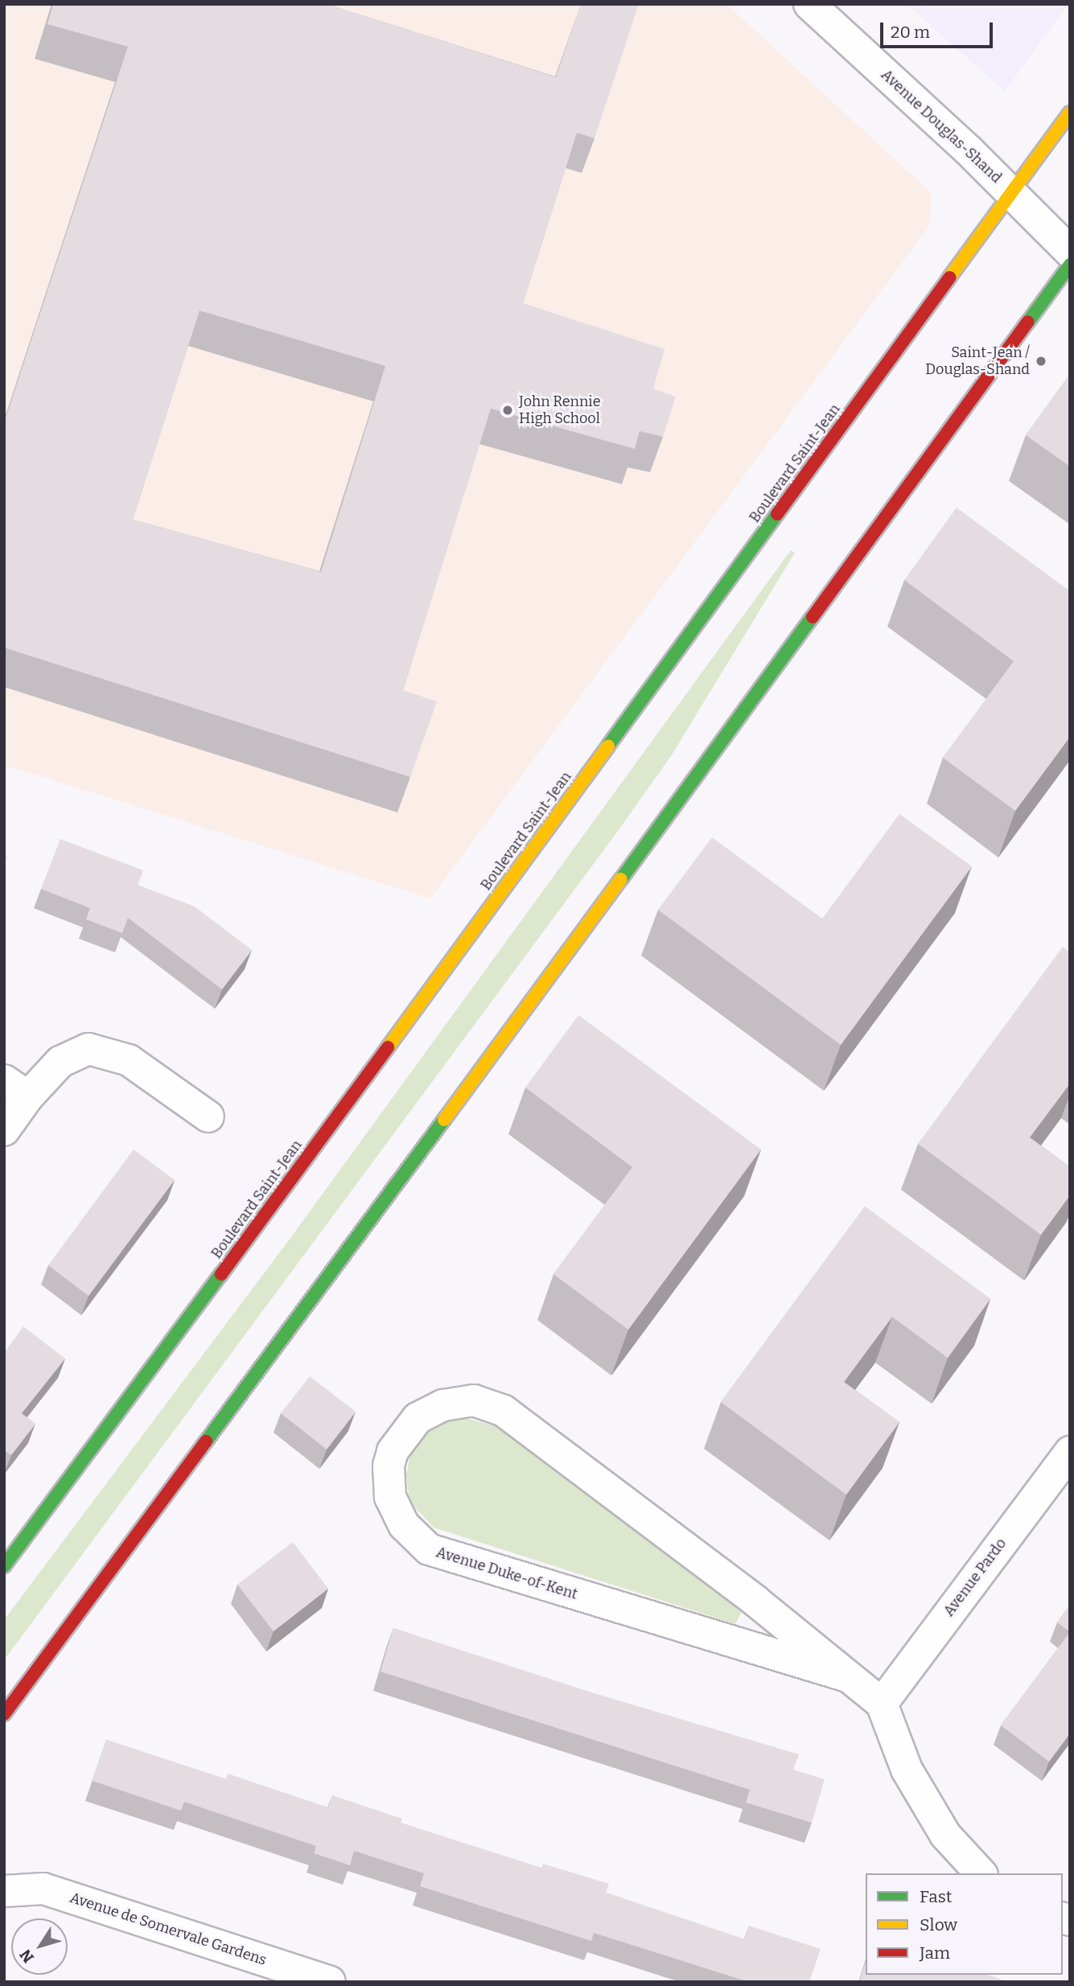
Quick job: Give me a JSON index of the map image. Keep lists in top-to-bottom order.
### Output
{
  "streets": {
    "main road": ["Boulevard Saint-Jean"],
    "street": [
      "Avenue Douglas-Shand",
      "Avenue Duke-of-Kent",
      "Avenue Pardo",
      "Avenue de Somervale Gardens"
    ]
  },
  "crossings": [
    ["Avenue Douglas-Shand", "Boulevard Saint-Jean"],
    ["Avenue Duke-of-Kent", "Avenue Pardo"]
  ],
  "places": ["Saint-Jean / Douglas-Shand", "John Rennie High School"],
  "legend": ["Fast", "Slow", "Jam"],
  "scale_bar": "20 m",
  "north": "bottom left"
}
